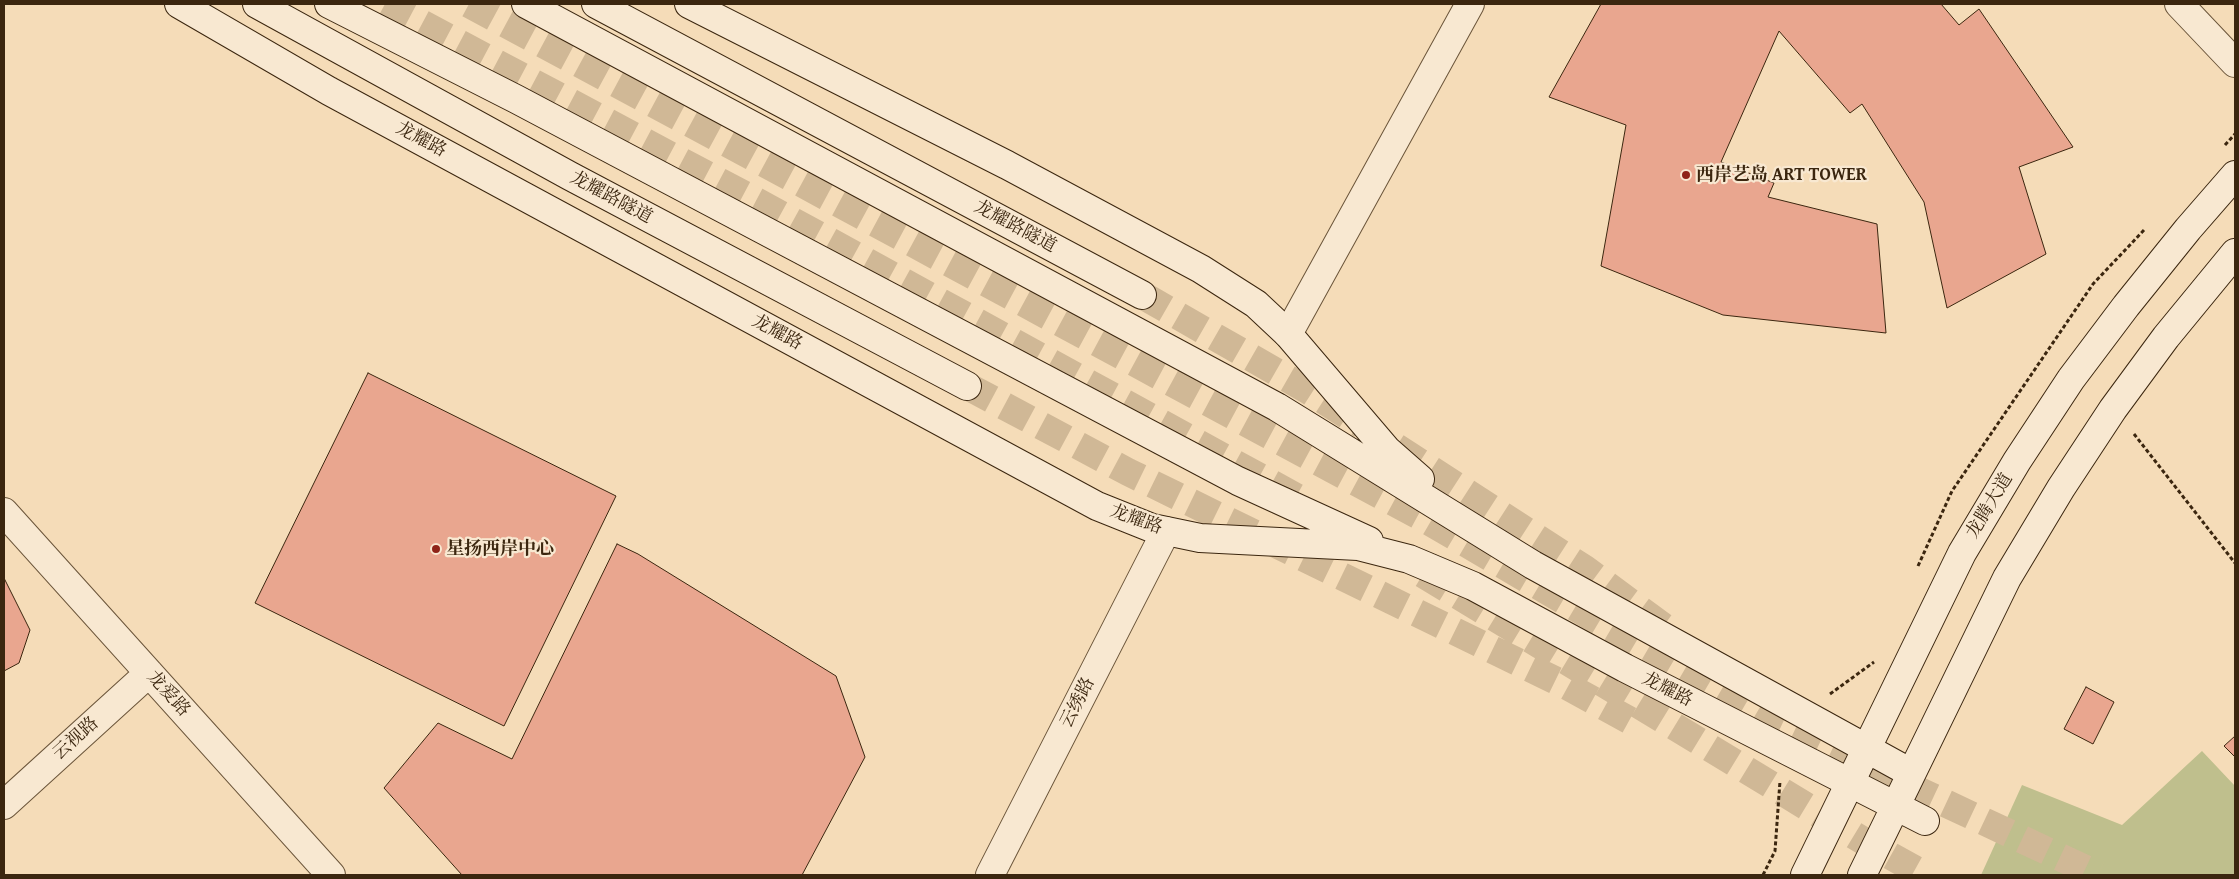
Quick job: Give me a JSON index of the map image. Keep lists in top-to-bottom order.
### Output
{
  "streets": {
    "main road": [
      "龙耀路",
      "龙耀路隧道",
      "龙腾大道",
      "龙爱路",
      "云绣路",
      "云视路"
    ]
  },
  "crossings": [
    ["龙耀路", "龙腾大道"],
    ["龙耀路", "云绣路"],
    ["龙爱路", "云视路"]
  ],
  "places": ["西岸艺岛 ART TOWER", "星扬西岸中心"]
}
